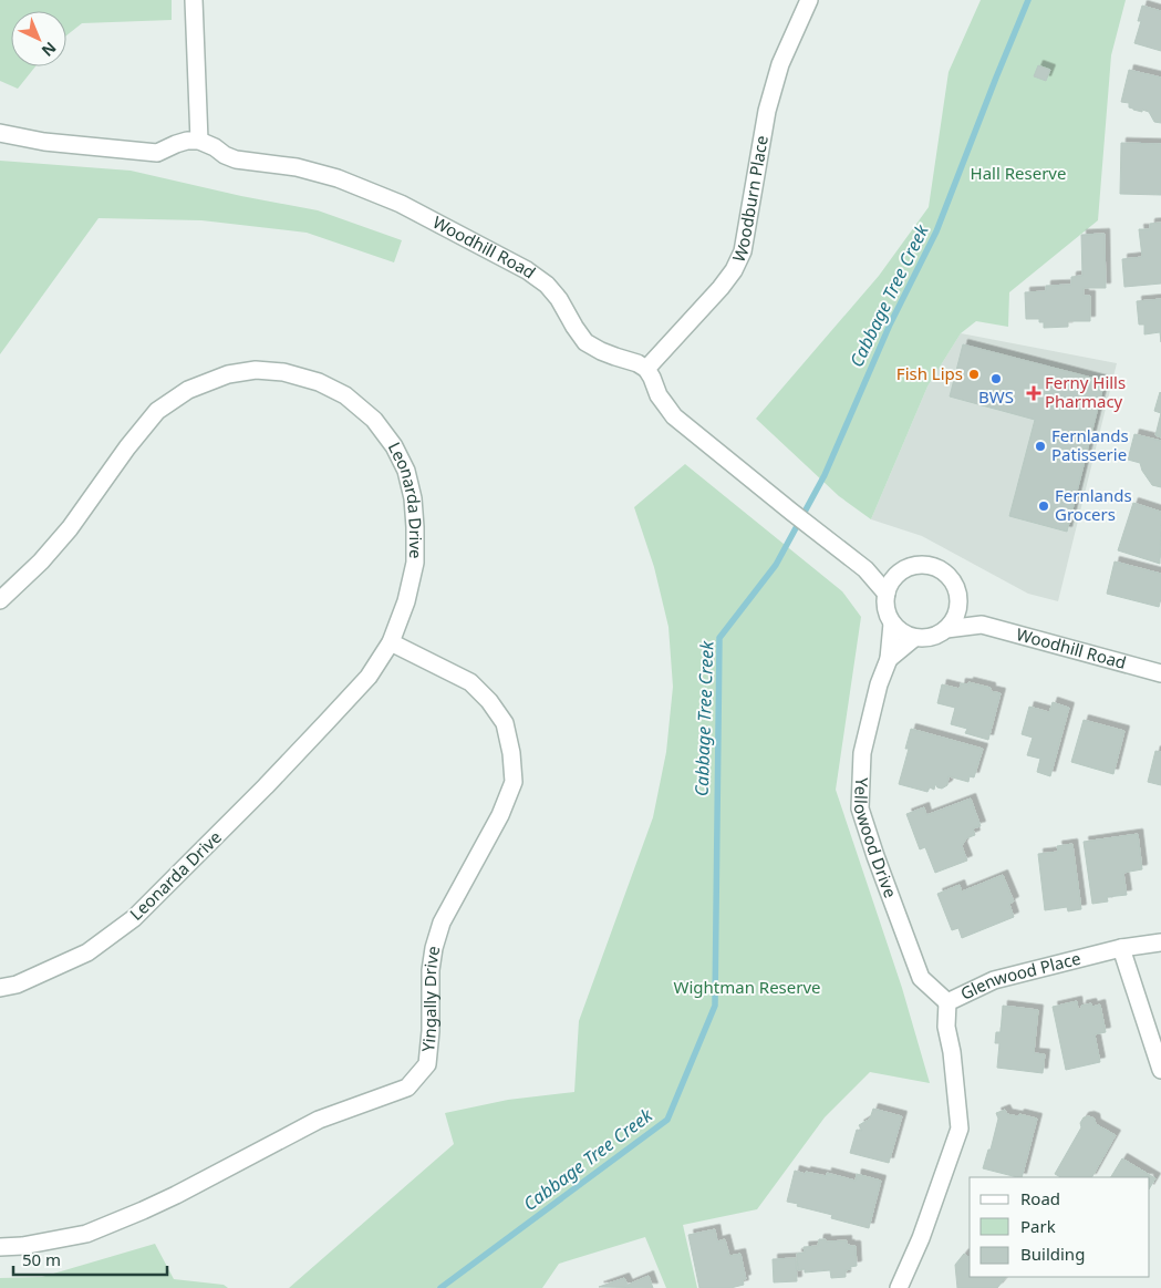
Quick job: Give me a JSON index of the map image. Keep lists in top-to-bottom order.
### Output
{
  "streets": {
    "street": [
      "Woodburn Place",
      "Woodhill Road",
      "Leonarda Drive",
      "Yellowood Drive",
      "Glenwood Place",
      "Yingally Drive"
    ]
  },
  "crossings": [
    ["Woodburn Place", "Woodhill Road"],
    ["Woodhill Road", "Yellowood Drive"],
    ["Leonarda Drive", "Yingally Drive"],
    ["Yellowood Drive", "Glenwood Place"]
  ],
  "water": ["Cabbage Tree Creek"],
  "parks": ["Hall Reserve", "Wightman Reserve"],
  "places": {
    "other": [
      "Fish Lips",
      "BWS",
      "Fernlands Patisserie",
      "Fernlands Grocers"
    ],
    "health": ["Ferny Hills Pharmacy"]
  },
  "legend": ["Road", "Park", "Building"],
  "scale_bar": "50 m",
  "north": "bottom right"
}
